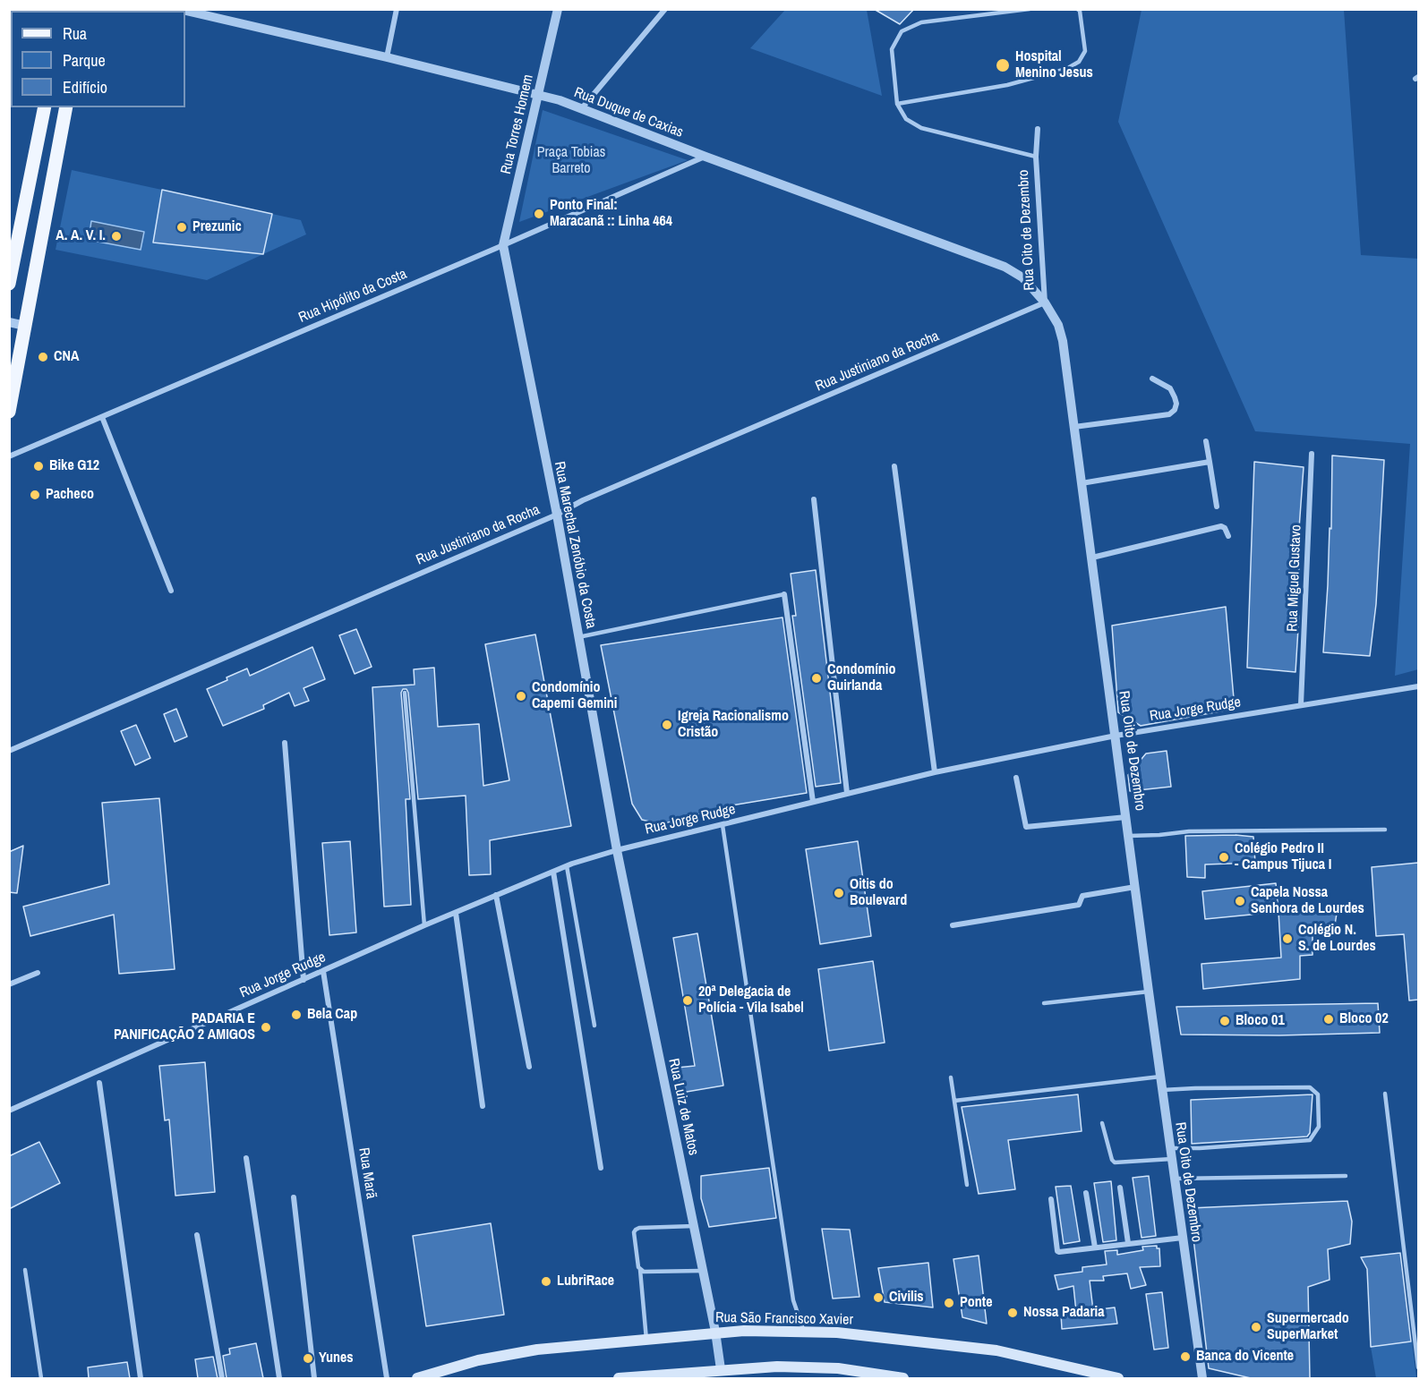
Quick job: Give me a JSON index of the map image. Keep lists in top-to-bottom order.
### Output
{
  "streets": {
    "main road": ["Rua São Francisco Xavier"],
    "street": [
      "Rua Duque de Caxias",
      "Rua Torres Homem",
      "Rua Oito de Dezembro",
      "Rua Hipólito da Costa",
      "Rua Justiniano da Rocha",
      "Rua Marechal Zenóbio da Costa",
      "Rua Miguel Gustavo",
      "Rua Jorge Rudge",
      "Rua Luiz de Matos",
      "Rua Marã"
    ]
  },
  "crossings": [
    ["Rua Duque de Caxias", "Rua Torres Homem"],
    ["Rua Duque de Caxias", "Rua Oito de Dezembro"],
    ["Rua Duque de Caxias", "Rua Hipólito da Costa"],
    ["Rua Duque de Caxias", "Rua Justiniano da Rocha"],
    ["Rua Torres Homem", "Rua Hipólito da Costa"],
    ["Rua Torres Homem", "Rua Marechal Zenóbio da Costa"],
    ["Rua Oito de Dezembro", "Rua Justiniano da Rocha"],
    ["Rua Oito de Dezembro", "Rua Jorge Rudge"],
    ["Rua Hipólito da Costa", "Rua Marechal Zenóbio da Costa"],
    ["Rua Justiniano da Rocha", "Rua Marechal Zenóbio da Costa"],
    ["Rua Marechal Zenóbio da Costa", "Rua Jorge Rudge"],
    ["Rua Marechal Zenóbio da Costa", "Rua Luiz de Matos"],
    ["Rua Miguel Gustavo", "Rua Jorge Rudge"],
    ["Rua Jorge Rudge", "Rua Luiz de Matos"],
    ["Rua Jorge Rudge", "Rua Marã"],
    ["Rua Luiz de Matos", "Rua São Francisco Xavier"]
  ],
  "parks": ["Praça Tobias Barreto"],
  "places": [
    "Hospital Menino Jesus",
    "Ponto Final: Maracanã :: Linha 464",
    "Prezunic",
    "A. A. V. I.",
    "CNA",
    "Bike G12",
    "Pacheco",
    "Condomínio Guirlanda",
    "Condomínio Capemi Gemini",
    "Igreja Racionalismo Cristão",
    "Colégio Pedro II - Campus Tijuca I",
    "Oitis do Boulevard",
    "Capela Nossa Senhora de Lourdes",
    "Colégio N. S. de Lourdes",
    "20ª Delegacia de Polícia - Vila Isabel",
    "Bela Cap",
    "Bloco 02",
    "Bloco 01",
    "PADARIA E PANIFICAÇÃO 2 AMIGOS",
    "LubriRace",
    "Civilis",
    "Ponte",
    "Nossa Padaria",
    "Supermercado SuperMarket",
    "Banca do Vicente",
    "Yunes"
  ],
  "legend": ["Rua", "Parque", "Edifício"]
}
